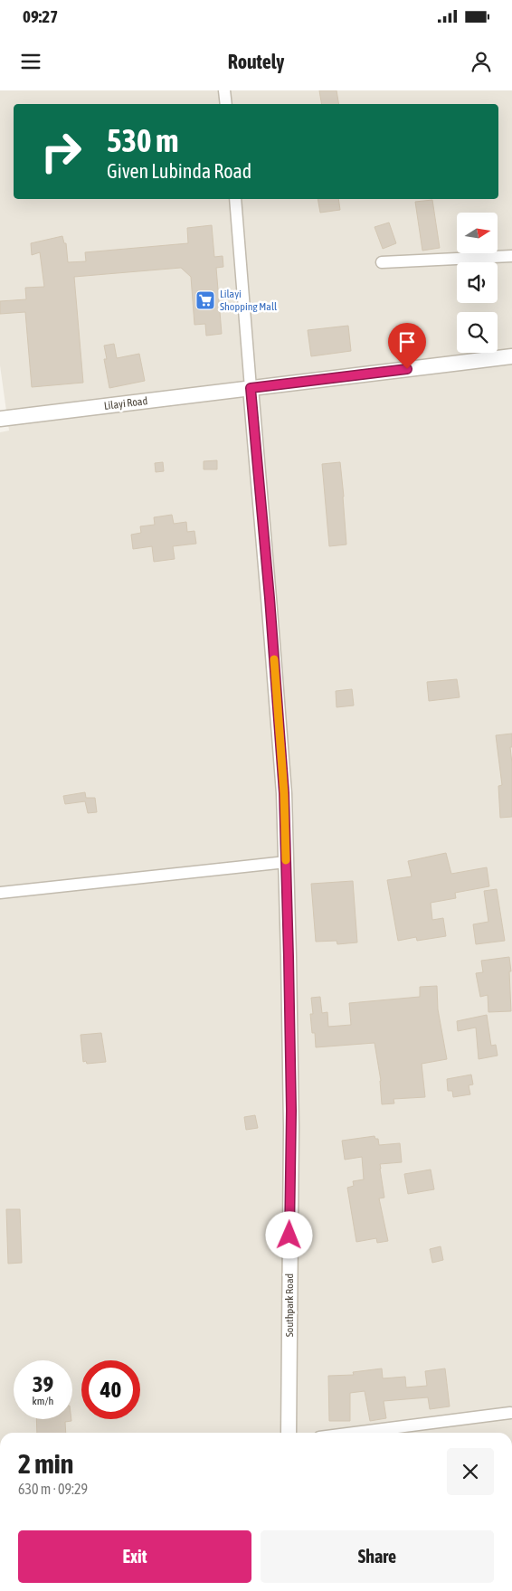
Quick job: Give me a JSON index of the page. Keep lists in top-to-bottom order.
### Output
{
  "streets": {
    "street": ["Lilayi Road", "Southpark Road"]
  },
  "crossings": [
    ["Lilayi Road", "Southpark Road"]
  ],
  "places": {
    "supermarket": ["Lilayi Shopping Mall"]
  },
  "north": "right",
  "page": {
    "status": "09:27",
    "header": "Routely",
    "turn": ["530 m", "Given Lubinda Road"],
    "speed": "39 km/h",
    "limit": "40",
    "heading": ["2 min", "630 m · 09:29"],
    "buttons": ["Exit", "Share"]
  }
}
